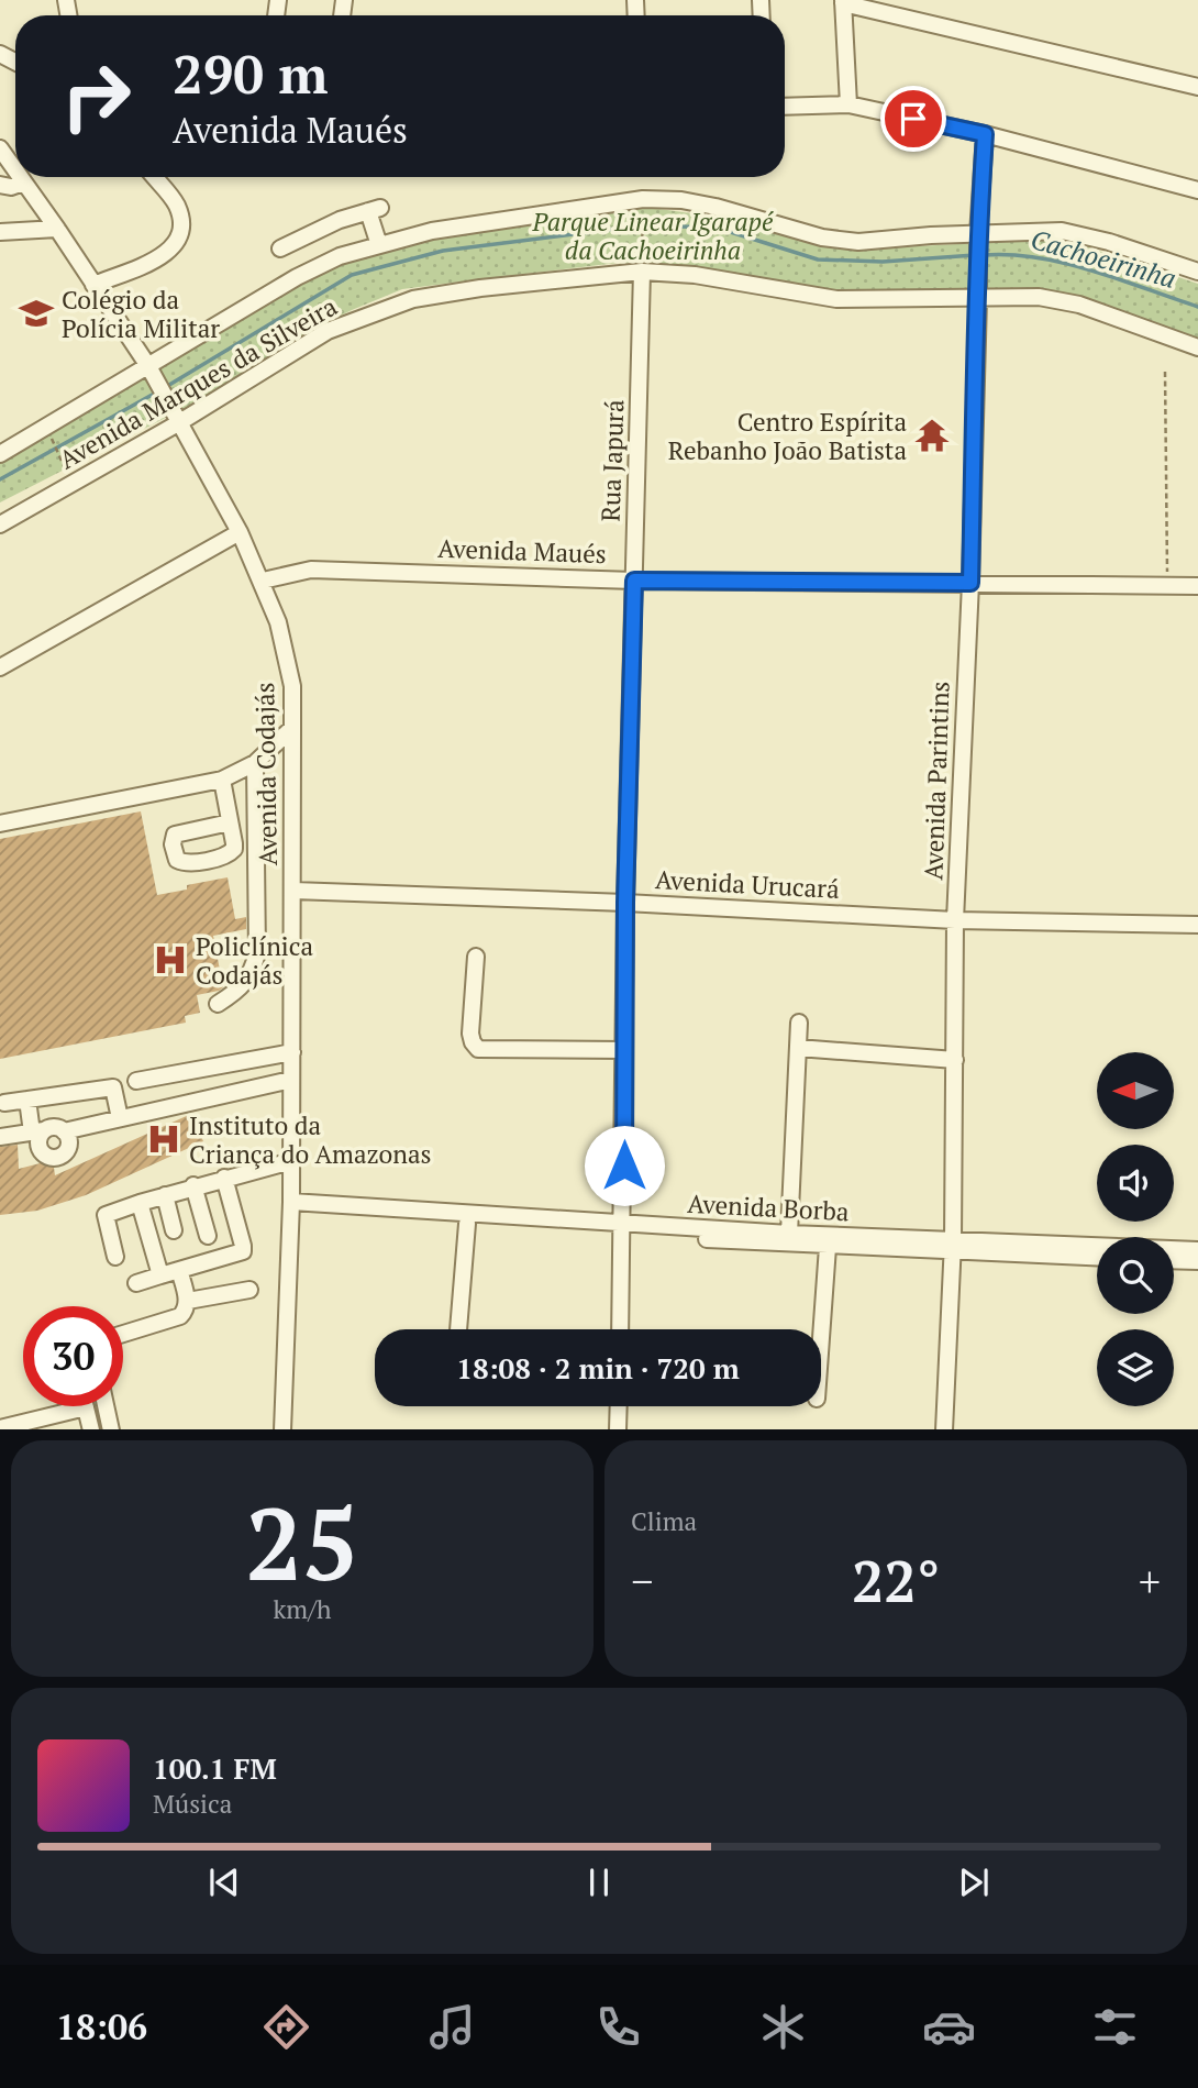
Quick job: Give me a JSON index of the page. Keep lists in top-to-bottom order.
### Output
{
  "streets": {
    "street": [
      "Avenida Marques da Silveira",
      "Rua Japurá",
      "Avenida Maués",
      "Avenida Codajás",
      "Avenida Parintins",
      "Avenida Urucará",
      "Avenida Borba"
    ]
  },
  "crossings": [
    ["Avenida Marques da Silveira", "Rua Japurá"],
    ["Avenida Marques da Silveira", "Avenida Codajás"],
    ["Avenida Marques da Silveira", "Avenida Parintins"],
    ["Rua Japurá", "Avenida Maués"],
    ["Rua Japurá", "Avenida Urucará"],
    ["Rua Japurá", "Avenida Borba"],
    ["Avenida Maués", "Avenida Codajás"],
    ["Avenida Maués", "Avenida Parintins"],
    ["Avenida Codajás", "Avenida Urucará"],
    ["Avenida Codajás", "Avenida Borba"],
    ["Avenida Parintins", "Avenida Urucará"],
    ["Avenida Parintins", "Avenida Borba"]
  ],
  "water": ["Cachoeirinha"],
  "parks": ["Parque Linear Igarapé da Cachoeirinha"],
  "places": {
    "school or university": ["Colégio da Polícia Militar"],
    "temple": ["Centro Espírita Rebanho João Batista"],
    "hospital": ["Policlínica Codajás", "Instituto da Criança do Amazonas"]
  },
  "north": "left",
  "page": {
    "turn": ["290 m", "Avenida Maués"],
    "limit": "30",
    "trip": "18:08 · 2 min · 720 m",
    "tile": [
      ["25", "km/h"],
      "Clima"
    ],
    "heat": ["−", "22°", "+"],
    "song": ["100.1 FM", "Música"],
    "tabs": "18:06"
  }
}
